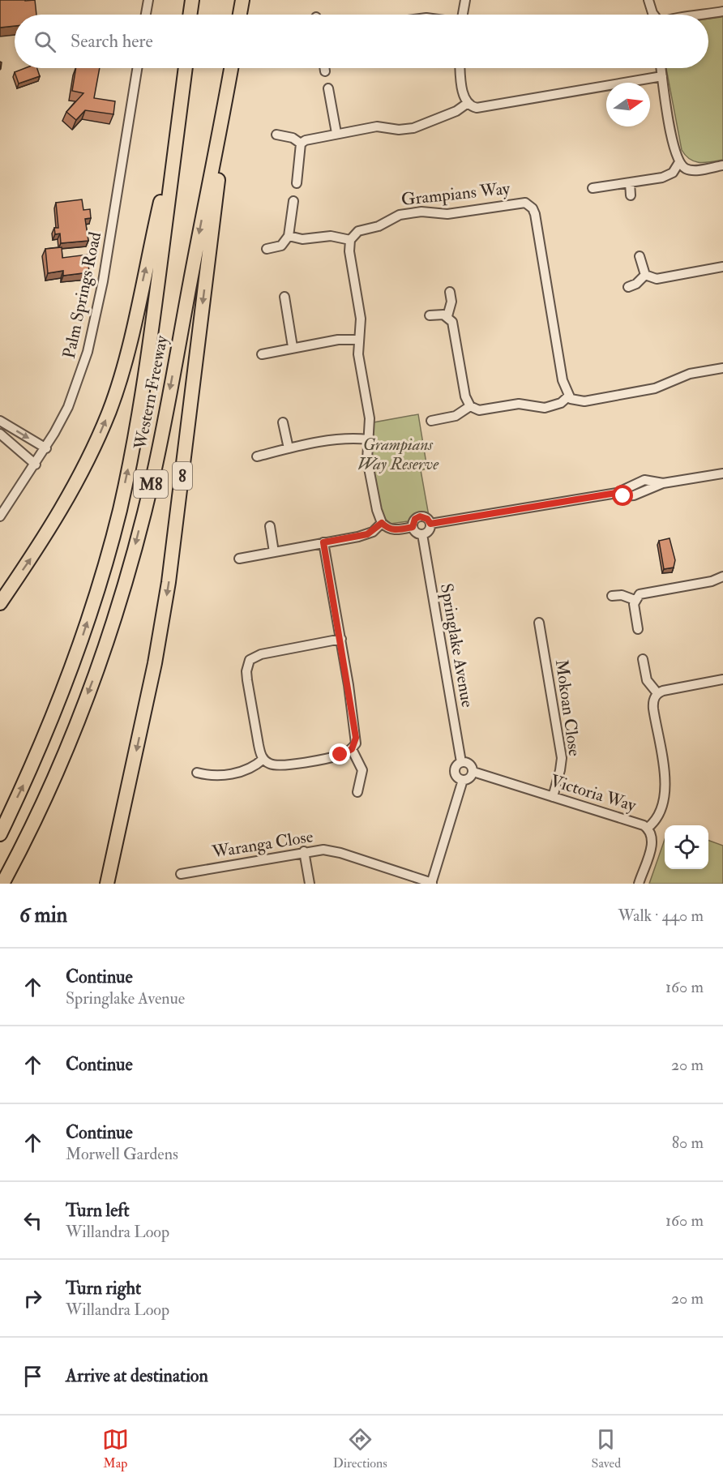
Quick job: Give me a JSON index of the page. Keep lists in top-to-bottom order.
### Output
{
  "streets": {
    "highway": ["Western Freeway", "8", "M8"],
    "street": [
      "Grampians Way",
      "Palm Springs Road",
      "Springlake Avenue",
      "Mokoan Close",
      "Victoria Way",
      "Waranga Close"
    ]
  },
  "crossings": [
    ["Springlake Avenue", "Victoria Way"],
    ["Mokoan Close", "Victoria Way"]
  ],
  "parks": ["Grampians Way Reserve"],
  "north": "right",
  "page": {
    "search": "Search here",
    "heading": ["6 min", "Walk · 440 m"],
    "list": [
      ["Continue", "Springlake Avenue", "160 m"],
      ["Continue", "20 m"],
      ["Continue", "Morwell Gardens", "80 m"],
      ["Turn left", "Willandra Loop", "160 m"],
      ["Turn right", "Willandra Loop", "20 m"],
      "Arrive at destination"
    ],
    "nav": ["Map", "Directions", "Saved"]
  }
}
